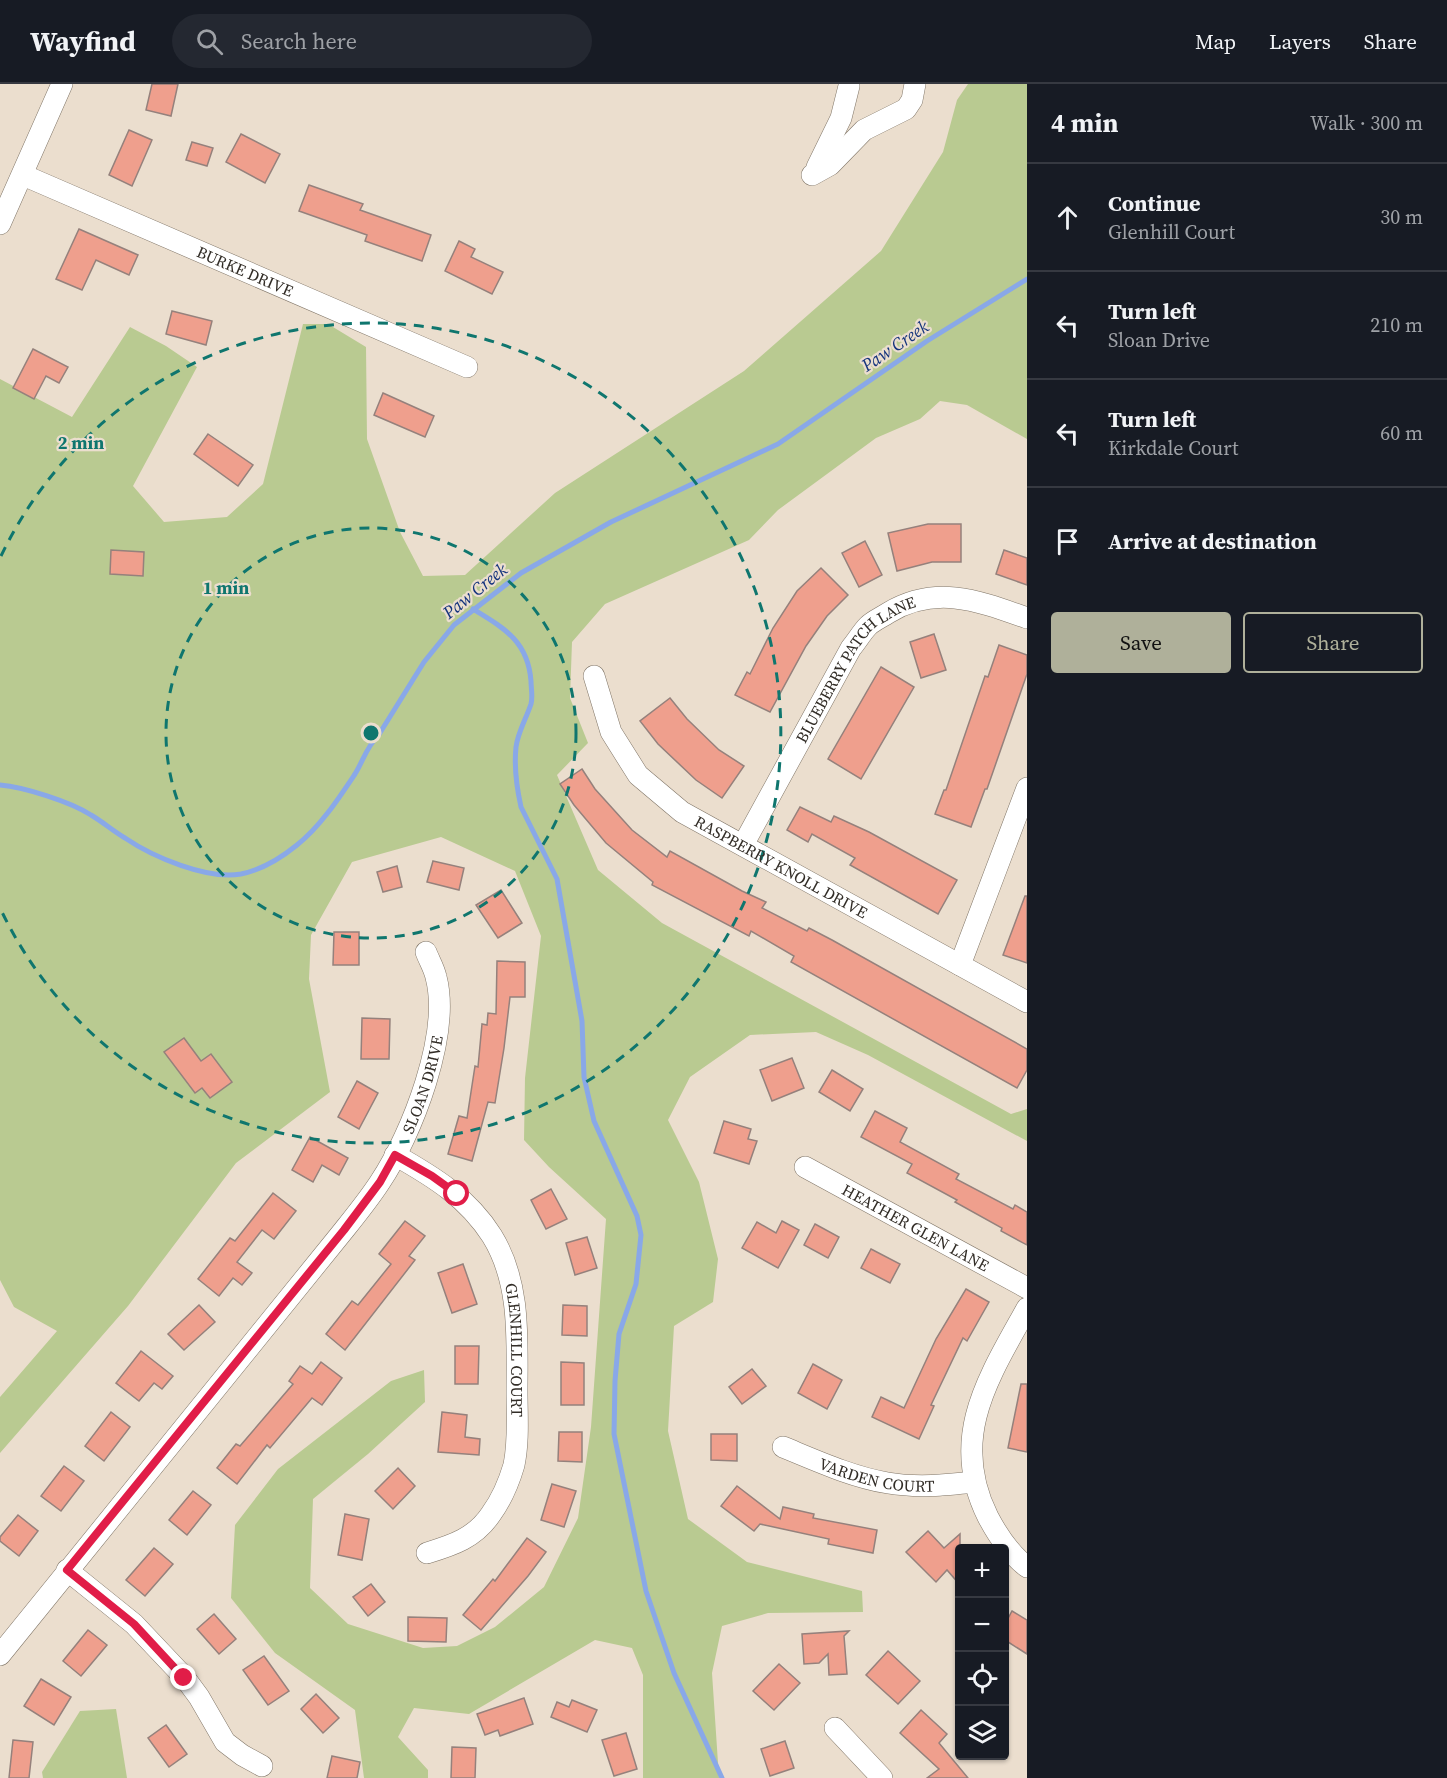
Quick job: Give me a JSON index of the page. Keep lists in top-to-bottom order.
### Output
{
  "streets": {
    "street": [
      "BURKE DRIVE",
      "BLUEBERRY PATCH LANE",
      "RASPBERRY KNOLL DRIVE",
      "SLOAN DRIVE",
      "HEATHER GLEN LANE",
      "GLENHILL COURT",
      "VARDEN COURT"
    ]
  },
  "crossings": [
    ["BLUEBERRY PATCH LANE", "RASPBERRY KNOLL DRIVE"],
    ["SLOAN DRIVE", "GLENHILL COURT"]
  ],
  "water": ["Paw Creek"],
  "page": {
    "header": "Wayfind",
    "search": "Search here",
    "nav": ["Map", "Layers", "Share"],
    "heading": ["4 min", "Walk · 300 m"],
    "list": [
      ["Continue", "Glenhill Court", "30 m"],
      ["Turn left", "Sloan Drive", "210 m"],
      ["Turn left", "Kirkdale Court", "60 m"],
      "Arrive at destination"
    ],
    "buttons": ["Save", "Share"],
    "map_buttons": ["+", "−"]
  },
  "rings": ["2 min", "1 min"]
}
